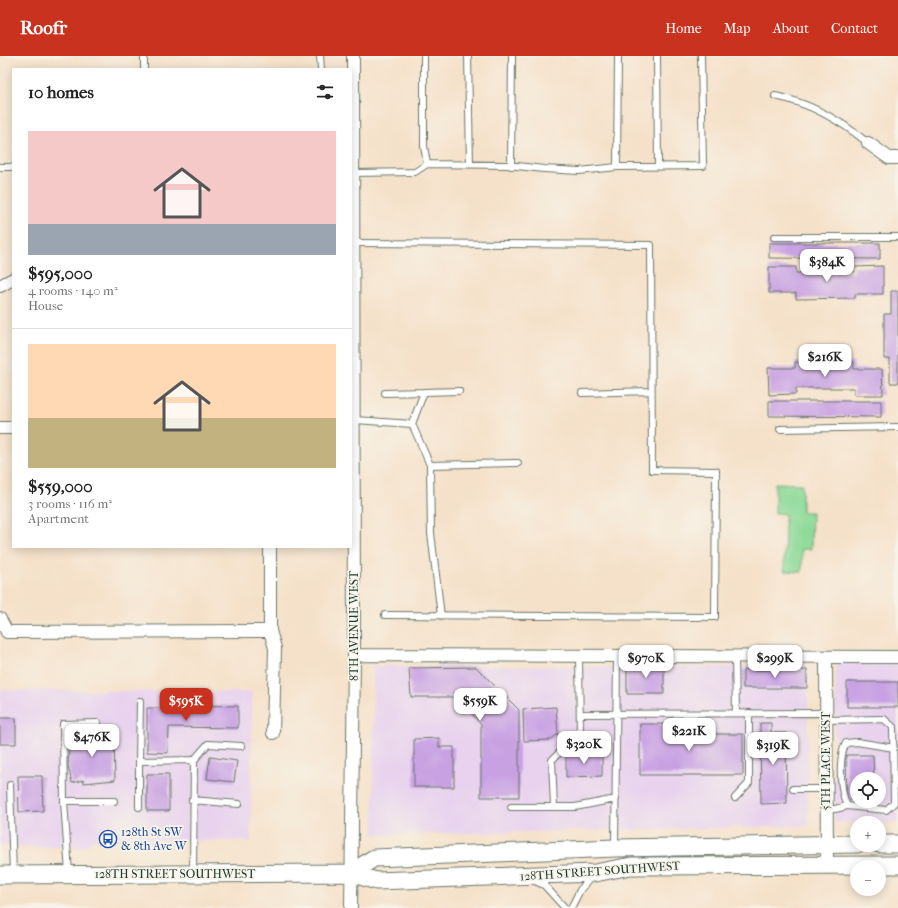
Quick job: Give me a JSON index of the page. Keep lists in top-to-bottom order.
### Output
{
  "streets": {
    "main road": ["128TH STREET SOUTHWEST"],
    "street": ["8TH AVENUE WEST", "5TH PLACE WEST"]
  },
  "crossings": [
    ["8TH AVENUE WEST", "128TH STREET SOUTHWEST"],
    ["5TH PLACE WEST", "128TH STREET SOUTHWEST"]
  ],
  "places": {
    "bus stop": ["128th St SW & 8th Ave W"]
  },
  "page": {
    "header": "Roofr",
    "nav": [
      "Home",
      "Map",
      "About",
      "Contact"
    ],
    "heading": "10 homes",
    "list": [
      {
        "name": "$595,000",
        "note": "4 rooms · 140 m² · House"
      },
      {
        "name": "$559,000",
        "note": "3 rooms · 116 m² · Apartment"
      }
    ],
    "price": [
      "$384K",
      "$216K",
      "$970K",
      "$299K",
      "$595K",
      "$559K",
      "$221K",
      "$476K",
      "$320K",
      "$319K"
    ],
    "map_buttons": ["+", "−"]
  }
}
